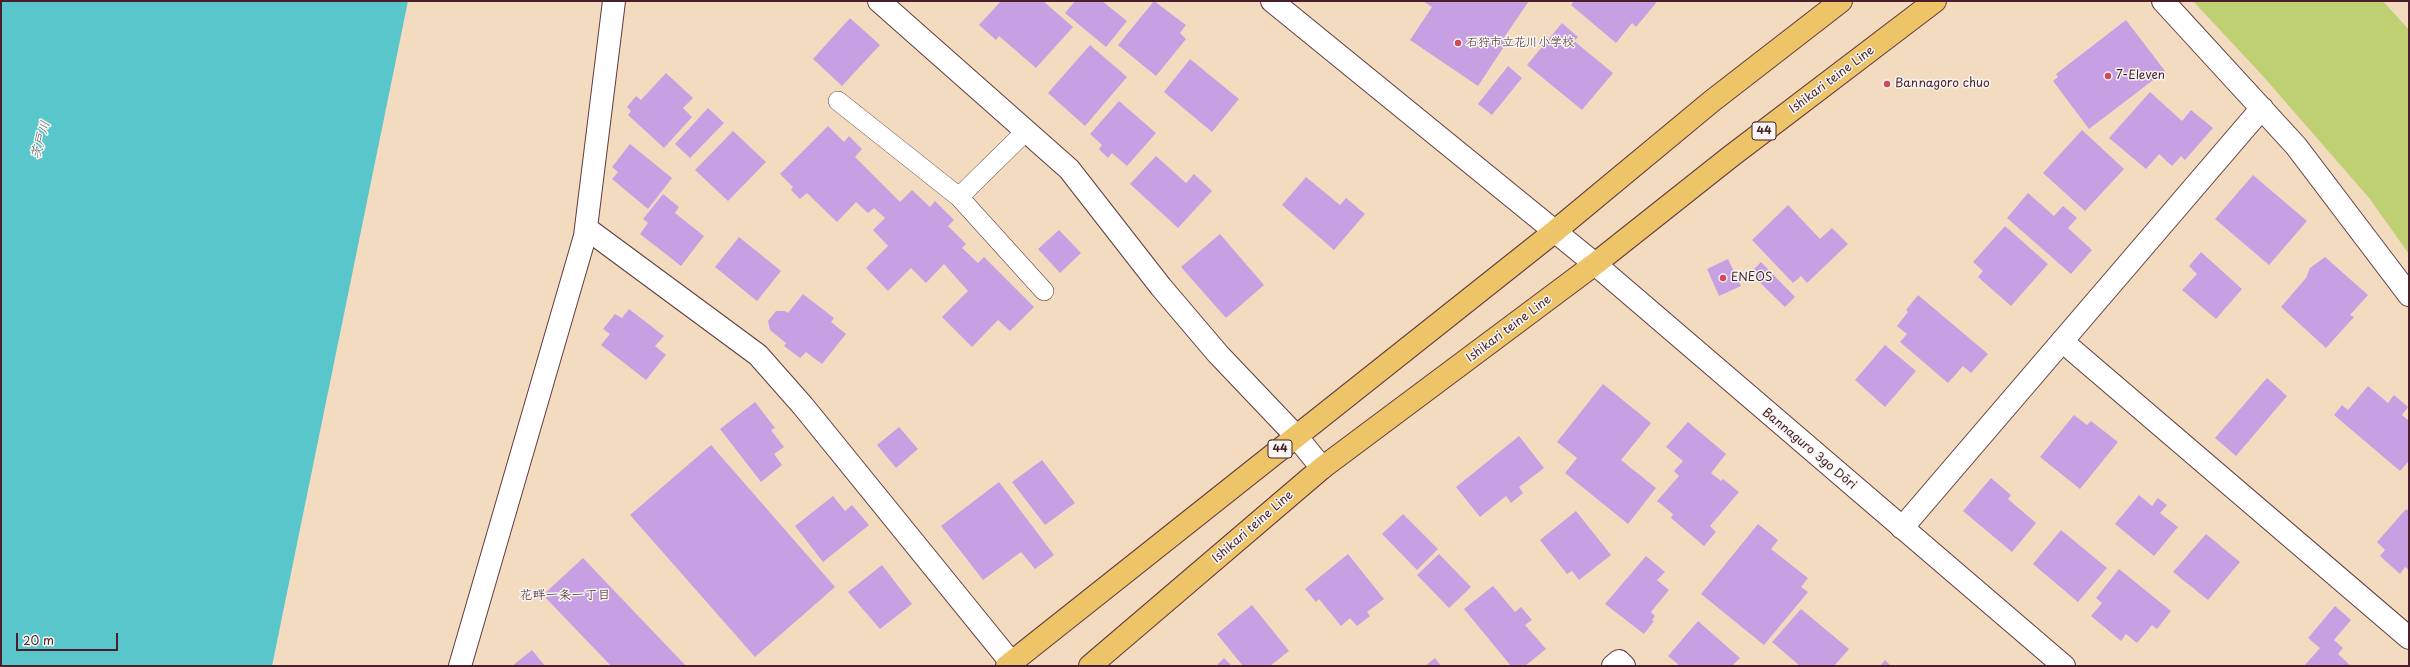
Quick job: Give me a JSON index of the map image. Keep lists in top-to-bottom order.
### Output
{
  "streets": {
    "main road": ["Ishikari teine Line", "44"],
    "street": ["Bannaguro 3go Dōri"]
  },
  "crossings": [
    ["Ishikari teine Line", "Bannaguro 3go Dōri"],
    ["44", "Bannaguro 3go Dōri"]
  ],
  "districts": ["花畔一条一丁目"],
  "water": ["茨戸川"],
  "places": [
    "石狩市立花川小学校",
    "7-Eleven",
    "Bannagoro chuo",
    "ENEOS"
  ],
  "scale_bar": "20 m"
}
